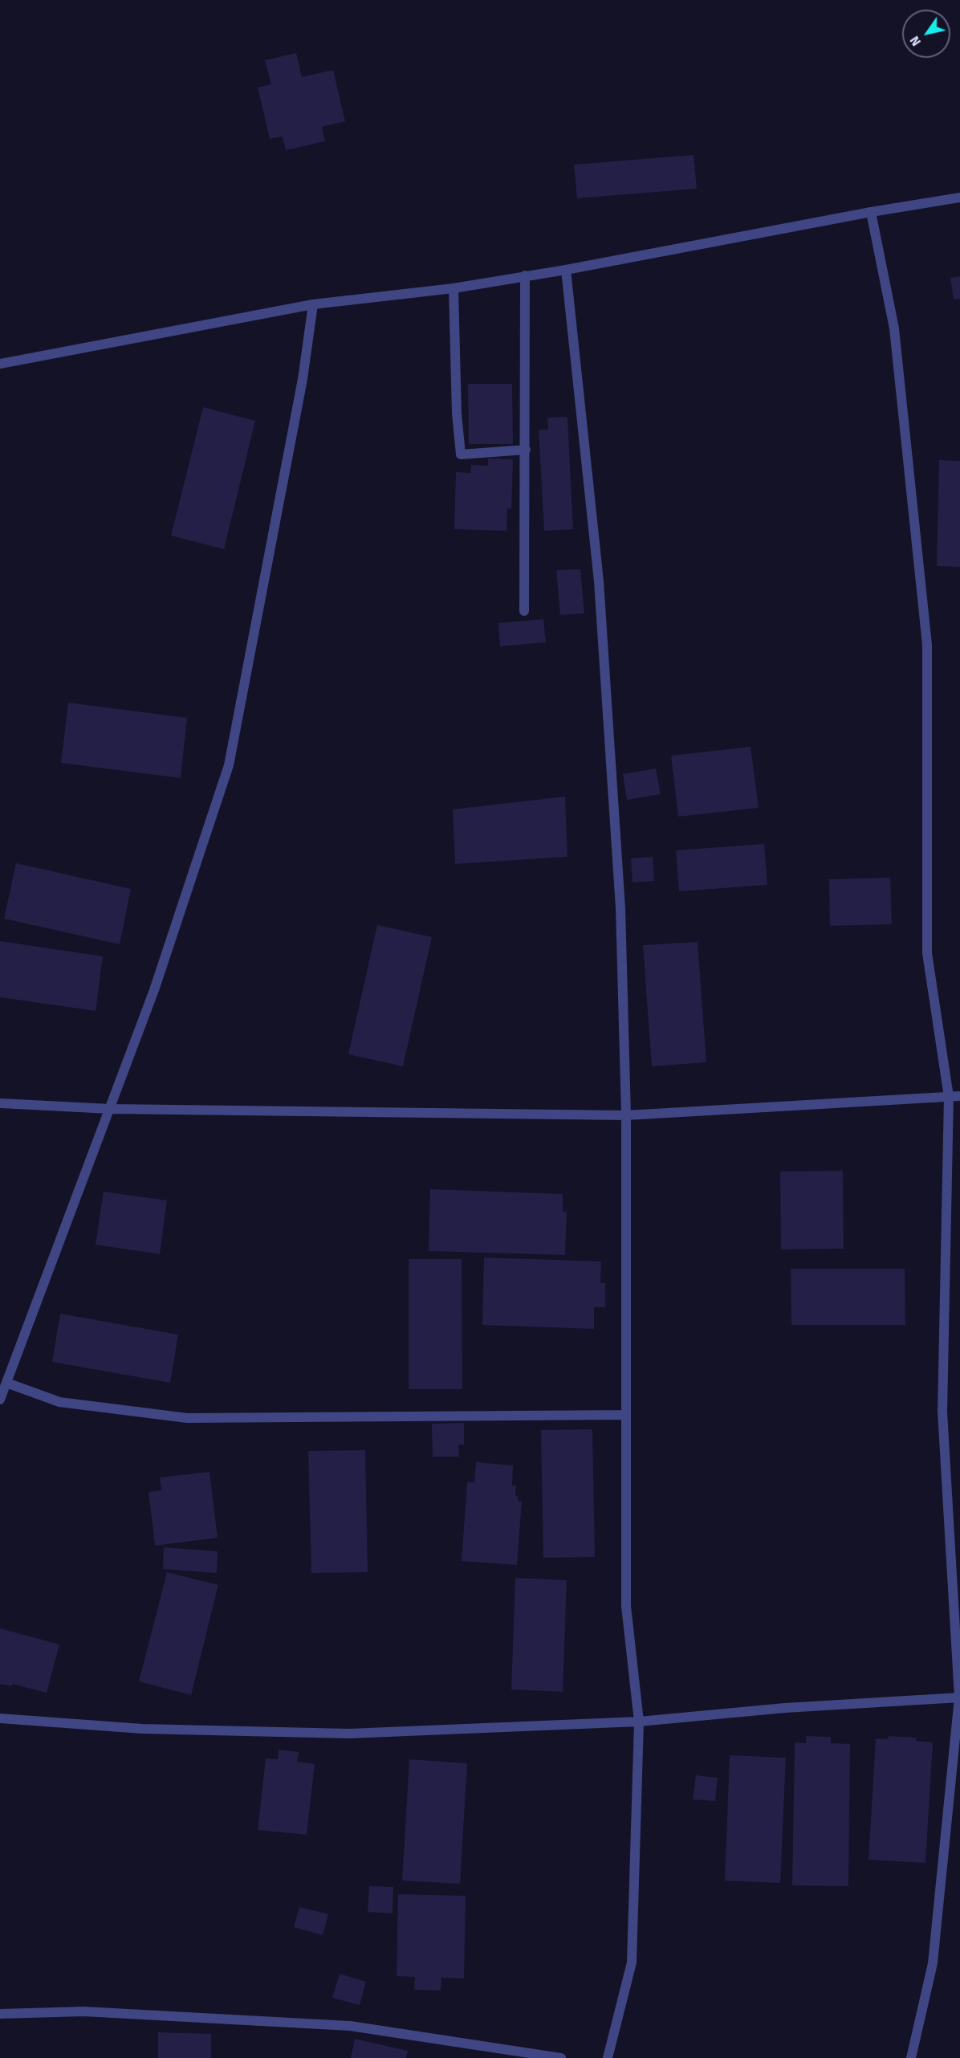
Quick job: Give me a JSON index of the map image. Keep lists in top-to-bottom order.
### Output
{
  "north": "bottom left"
}
